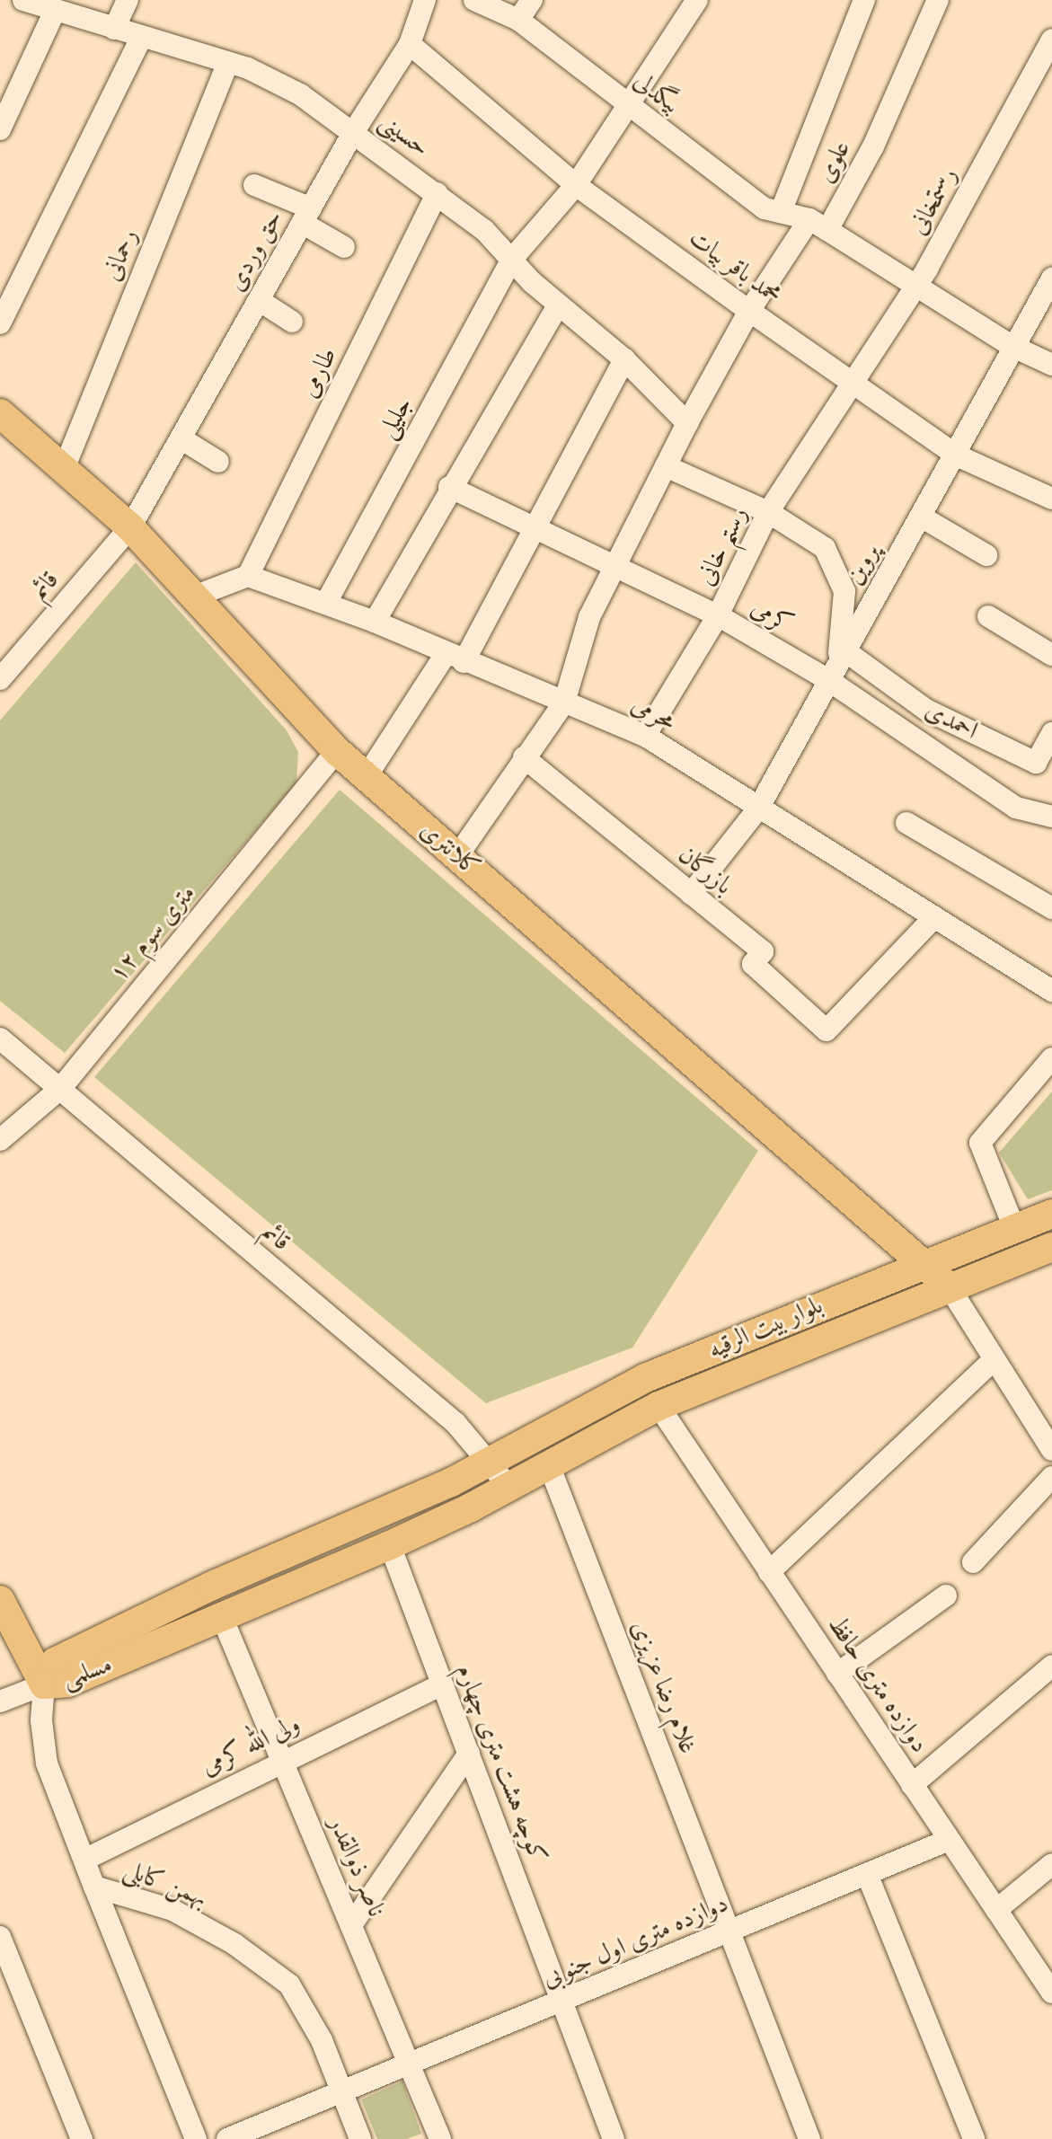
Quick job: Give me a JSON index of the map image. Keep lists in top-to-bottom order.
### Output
{
  "streets": {
    "main road": ["کلانتری", "بلوار بیت الرقیه", "مسلمی"],
    "street": [
      "بیگدلی",
      "حسینی",
      "علوی",
      "رستمخانی",
      "حق وردی",
      "رحمانی",
      "محمد باقر بیات",
      "طارمی",
      "جلیلی",
      "رستم خانی",
      "پروین",
      "قائم",
      "کرمی",
      "محرمی",
      "احمدی",
      "بازرگان",
      "۱۲ متری سوم",
      "دوازده متری حافظ",
      "غلام رضا عزیزی",
      "ولی الله کرمی",
      "کوچه هشت متری چهارم",
      "ناصر ذوالقدر",
      "بهمن کابلی",
      "دوازده متری اول جنوبی"
    ]
  },
  "crossings": [
    ["بیگدلی", "علوی"],
    ["بیگدلی", "رستمخانی"],
    ["بیگدلی", "جلیلی"],
    ["بیگدلی", "پروین"],
    ["حسینی", "علوی"],
    ["حسینی", "حق وردی"],
    ["حسینی", "رحمانی"],
    ["حسینی", "طارمی"],
    ["حسینی", "جلیلی"],
    ["علوی", "محمد باقر بیات"],
    ["علوی", "کرمی"],
    ["علوی", "محرمی"],
    ["علوی", "کلانتری"],
    ["علوی", "بازرگان"],
    ["رستمخانی", "محمد باقر بیات"],
    ["رستمخانی", "رستم خانی"],
    ["حق وردی", "محمد باقر بیات"],
    ["حق وردی", "قائم"],
    ["حق وردی", "کلانتری"],
    ["رحمانی", "کلانتری"],
    ["محمد باقر بیات", "جلیلی"],
    ["محمد باقر بیات", "رستم خانی"],
    ["محمد باقر بیات", "پروین"],
    ["طارمی", "محرمی"],
    ["جلیلی", "محرمی"],
    ["رستم خانی", "کرمی"],
    ["رستم خانی", "محرمی"],
    ["پروین", "کرمی"],
    ["پروین", "محرمی"],
    ["پروین", "احمدی"],
    ["پروین", "بازرگان"],
    ["قائم", "کلانتری"],
    ["قائم", "۱۲ متری سوم"],
    ["قائم", "بلوار بیت الرقیه"],
    ["قائم", "مسلمی"],
    ["کرمی", "احمدی"],
    ["محرمی", "بازرگان"],
    ["کلانتری", "۱۲ متری سوم"],
    ["کلانتری", "بلوار بیت الرقیه"],
    ["بلوار بیت الرقیه", "مسلمی"],
    ["بلوار بیت الرقیه", "دوازده متری حافظ"],
    ["بلوار بیت الرقیه", "غلام رضا عزیزی"],
    ["مسلمی", "کوچه هشت متری چهارم"],
    ["مسلمی", "ناصر ذوالقدر"],
    ["مسلمی", "بهمن کابلی"],
    ["دوازده متری حافظ", "دوازده متری اول جنوبی"],
    ["غلام رضا عزیزی", "دوازده متری اول جنوبی"],
    ["ولی الله کرمی", "کوچه هشت متری چهارم"],
    ["ولی الله کرمی", "ناصر ذوالقدر"],
    ["ولی الله کرمی", "بهمن کابلی"],
    ["کوچه هشت متری چهارم", "دوازده متری اول جنوبی"],
    ["ناصر ذوالقدر", "دوازده متری اول جنوبی"],
    ["بهمن کابلی", "دوازده متری اول جنوبی"]
  ]
}
